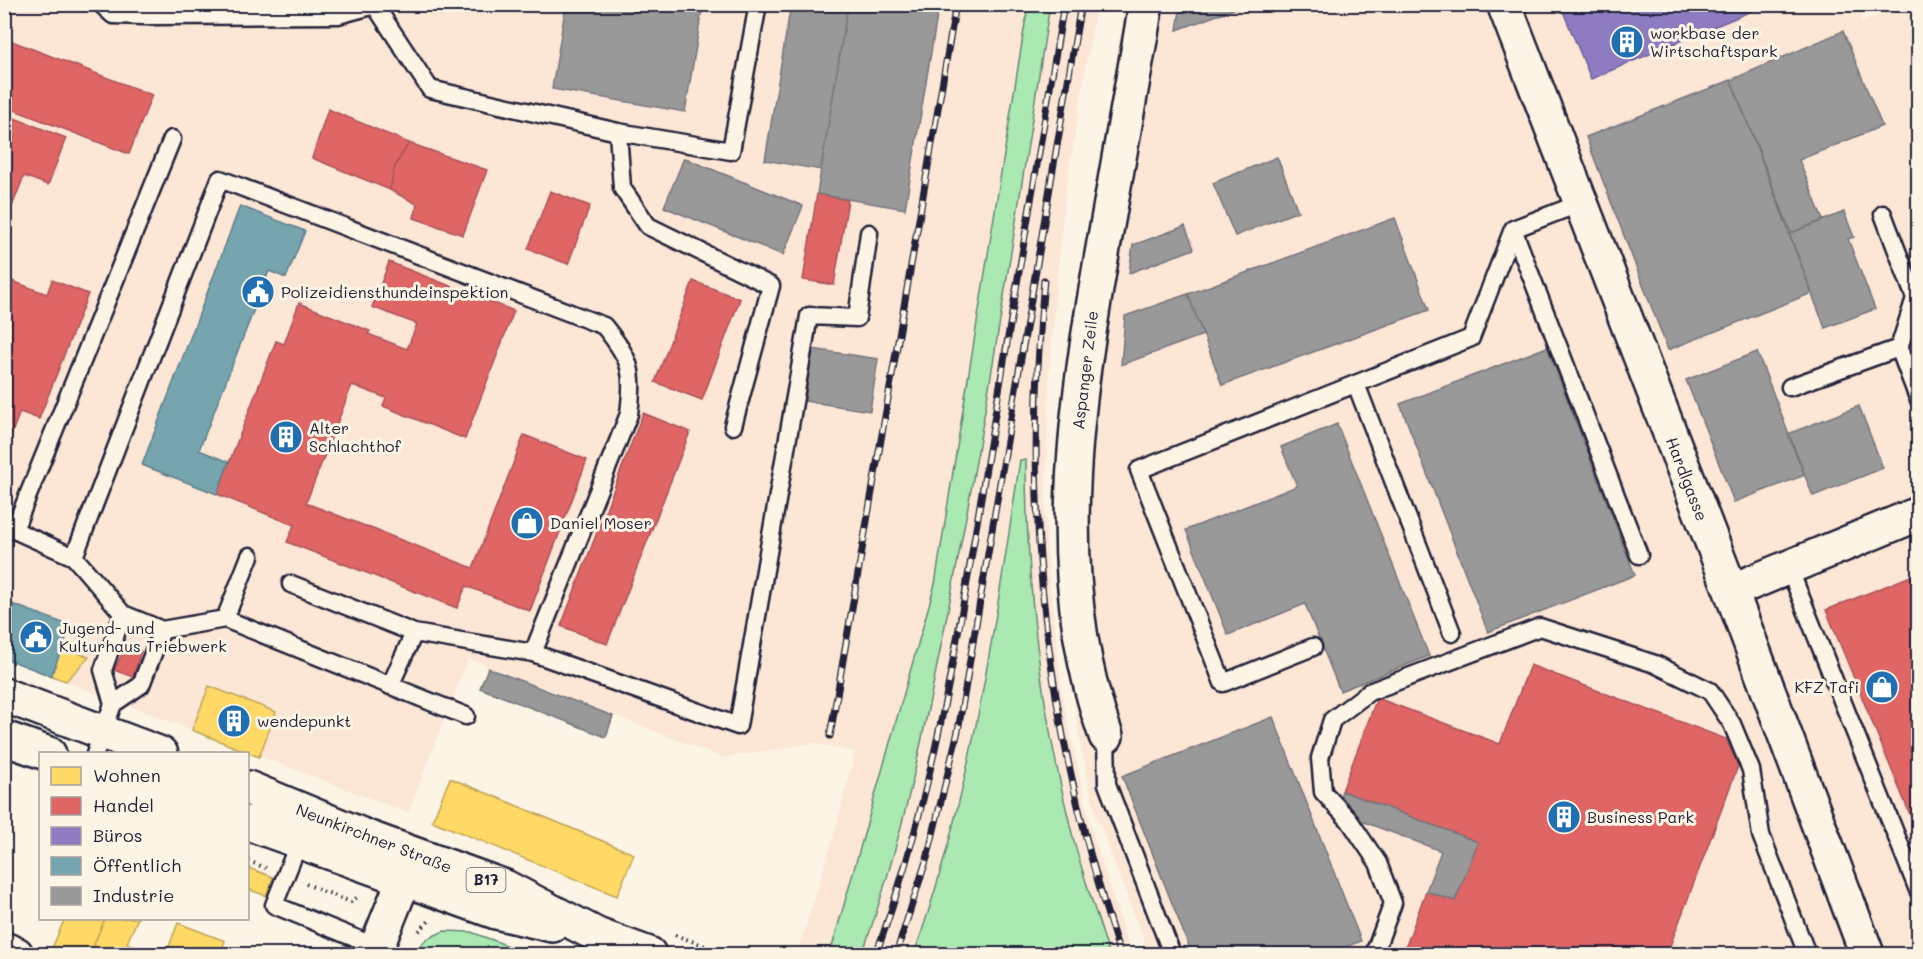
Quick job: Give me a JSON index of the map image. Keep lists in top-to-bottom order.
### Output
{
  "streets": {
    "street": [
      "Aspanger Zeile",
      "Hardlgasse",
      "Neunkirchner Straße",
      "B17"
    ]
  },
  "places": {
    "building": [
      "workbase der Wirtschaftspark",
      "Alter Schlachthof",
      "wendepunkt",
      "Business Park"
    ],
    "public building": ["Polizeidiensthundeinspektion", "Jugend- und Kulturhaus Triebwerk"],
    "shop": ["Daniel Moser", "KFZ Tafi"]
  },
  "legend": [
    "Wohnen",
    "Handel",
    "Büros",
    "Öffentlich",
    "Industrie"
  ]
}
